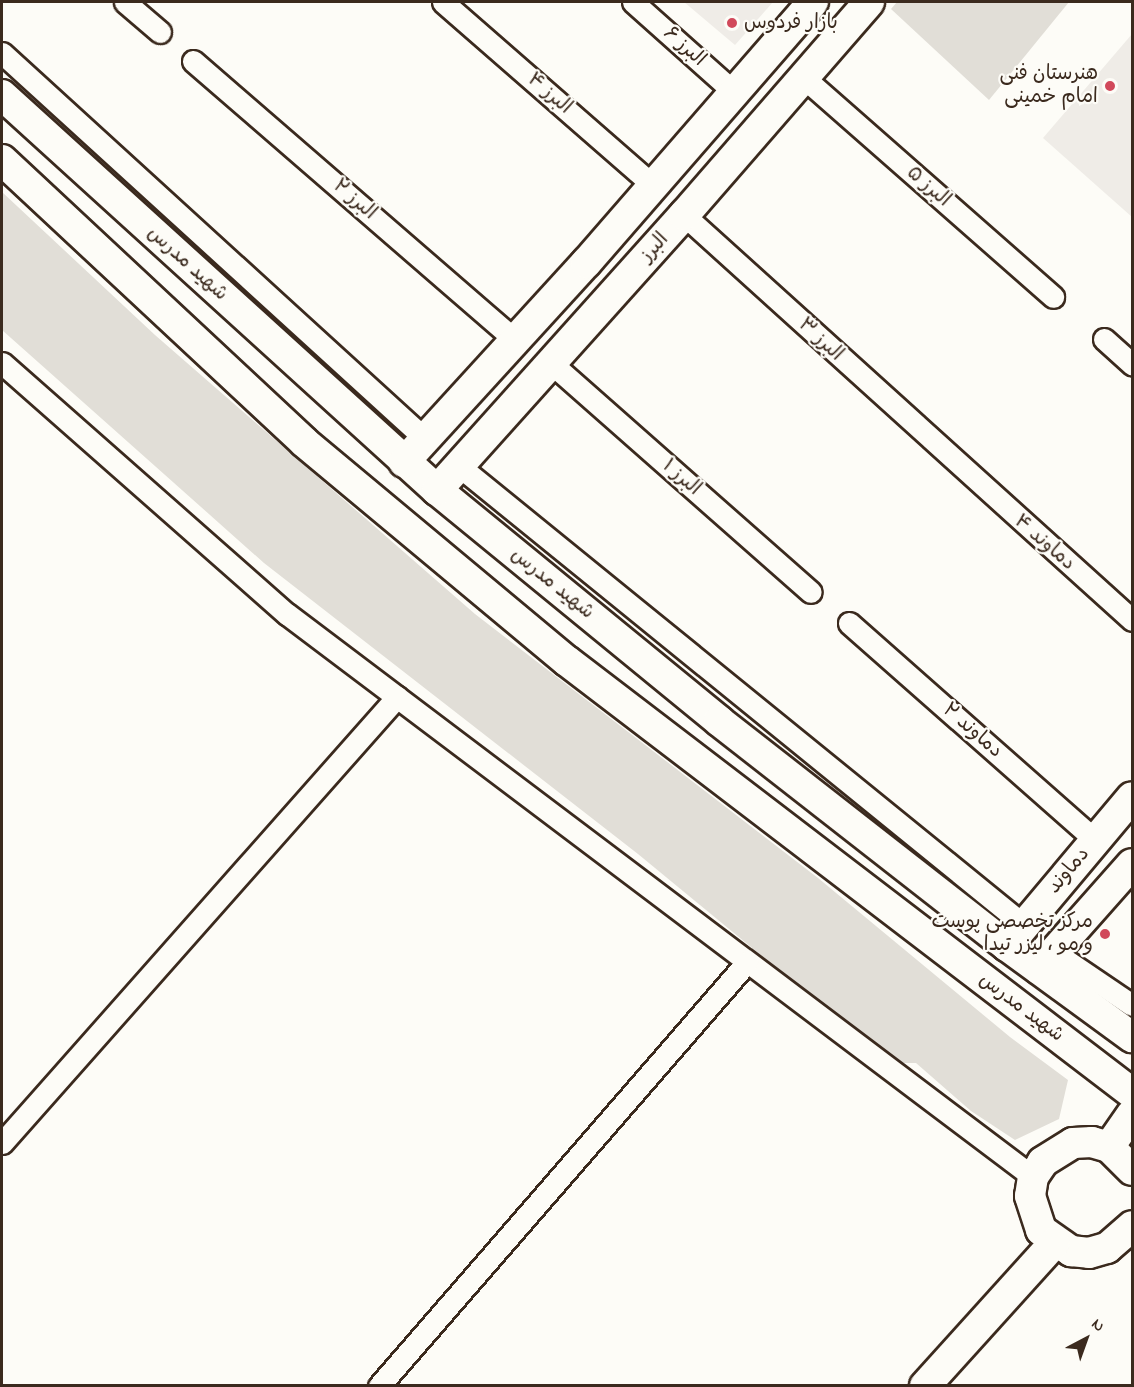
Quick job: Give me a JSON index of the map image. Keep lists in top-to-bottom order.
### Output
{
  "streets": {
    "main road": ["البرز", "شهید مدرس", "دماوند"],
    "street": [
      "البرز ۶",
      "البرز ۴",
      "البرز ۵",
      "البرز ۲",
      "البرز ۳",
      "البرز ۱",
      "دماوند ۴",
      "دماوند ۲"
    ]
  },
  "crossings": [
    ["البرز ۵", "البرز"],
    ["البرز", "شهید مدرس"],
    ["البرز", "البرز ۳"],
    ["البرز", "البرز ۱"],
    ["شهید مدرس", "دماوند"],
    ["البرز ۳", "دماوند ۴"],
    ["دماوند ۲", "دماوند"]
  ],
  "places": ["بازار فردوس", "هنرستان فنی امام خمینی", "مرکز تخصصی پوست و مو ، لیزر تیدا"],
  "north": "top right"
}
